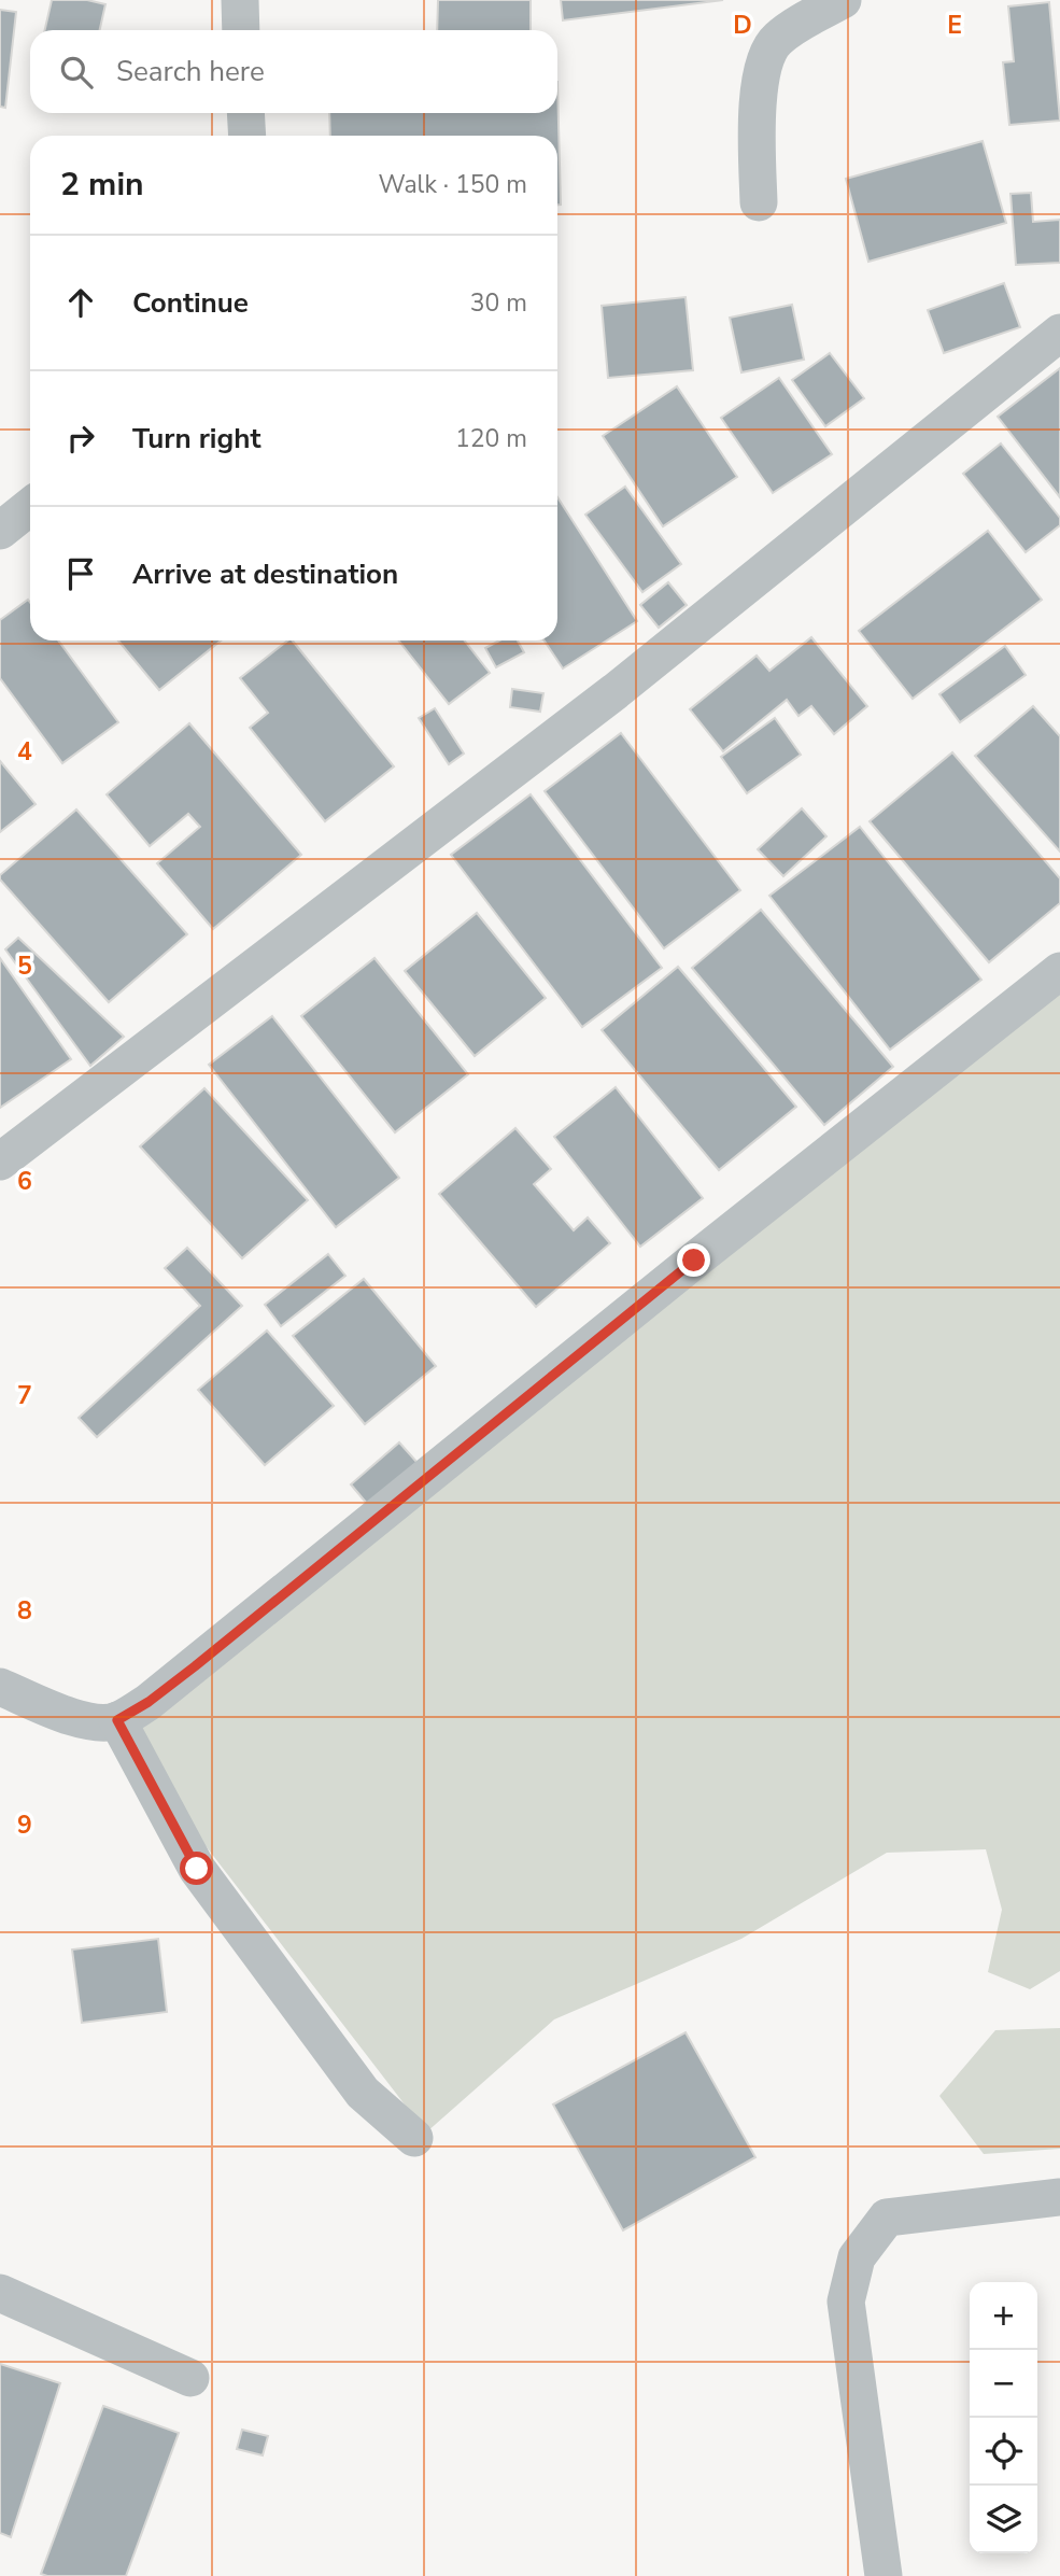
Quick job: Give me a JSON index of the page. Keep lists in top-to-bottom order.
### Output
{
  "page": {
    "search": "Search here",
    "heading": ["2 min", "Walk · 150 m"],
    "list": [
      ["Continue", "30 m"],
      ["Turn right", "120 m"],
      "Arrive at destination"
    ],
    "map_buttons": ["+", "−"]
  },
  "grid": {
    "columns": ["D", "E"],
    "rows": [
      "4",
      "5",
      "6",
      "7",
      "8",
      "9"
    ]
  }
}
